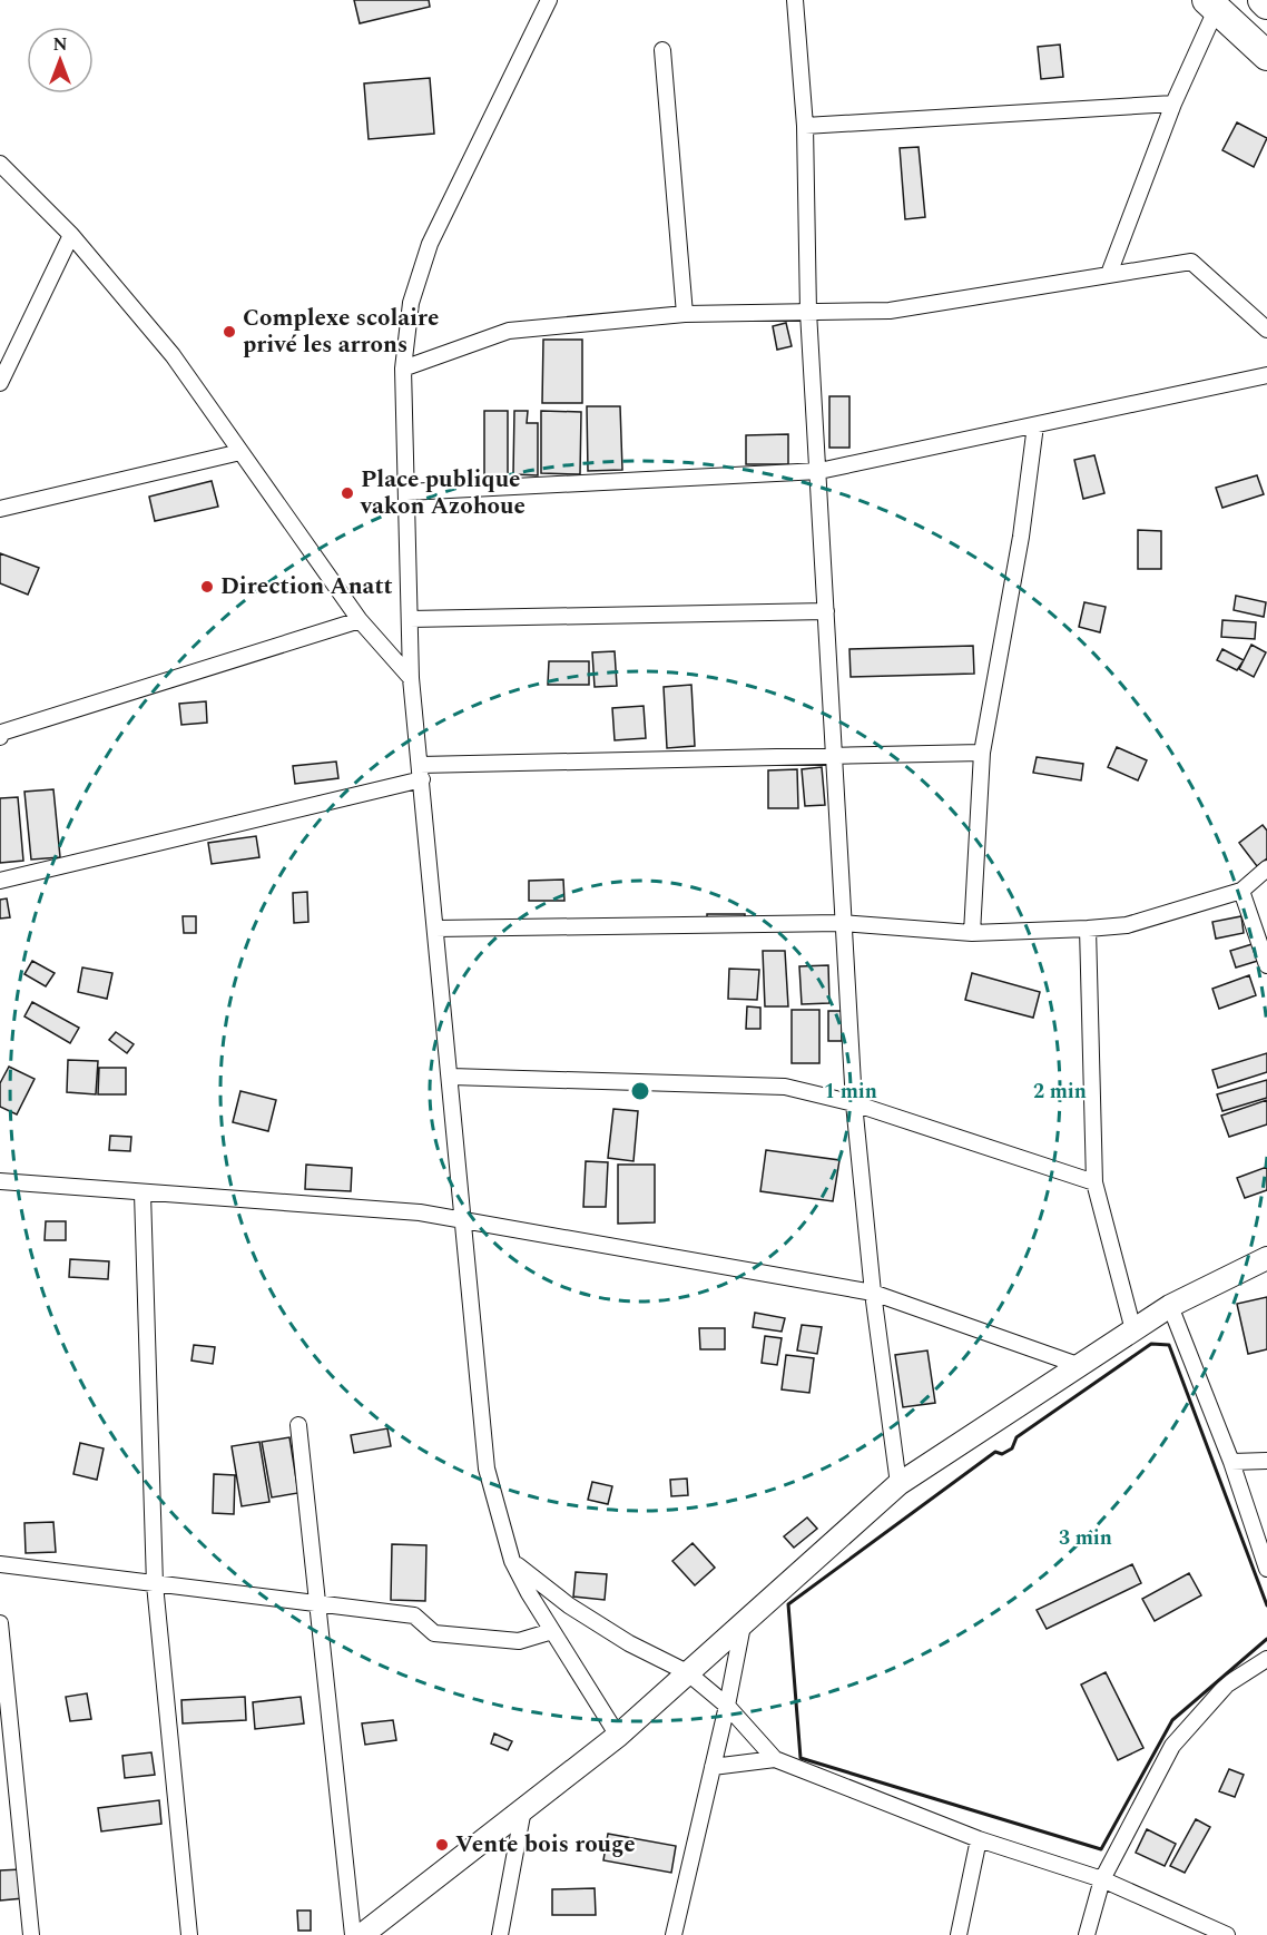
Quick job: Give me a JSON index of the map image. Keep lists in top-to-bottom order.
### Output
{
  "places": [
    "Complexe scolaire privé les arrons",
    "Place publique vakon Azohoue",
    "Direction Anatt",
    "Vente bois rouge"
  ],
  "north": "top",
  "rings": ["1 min", "2 min", "3 min"]
}
